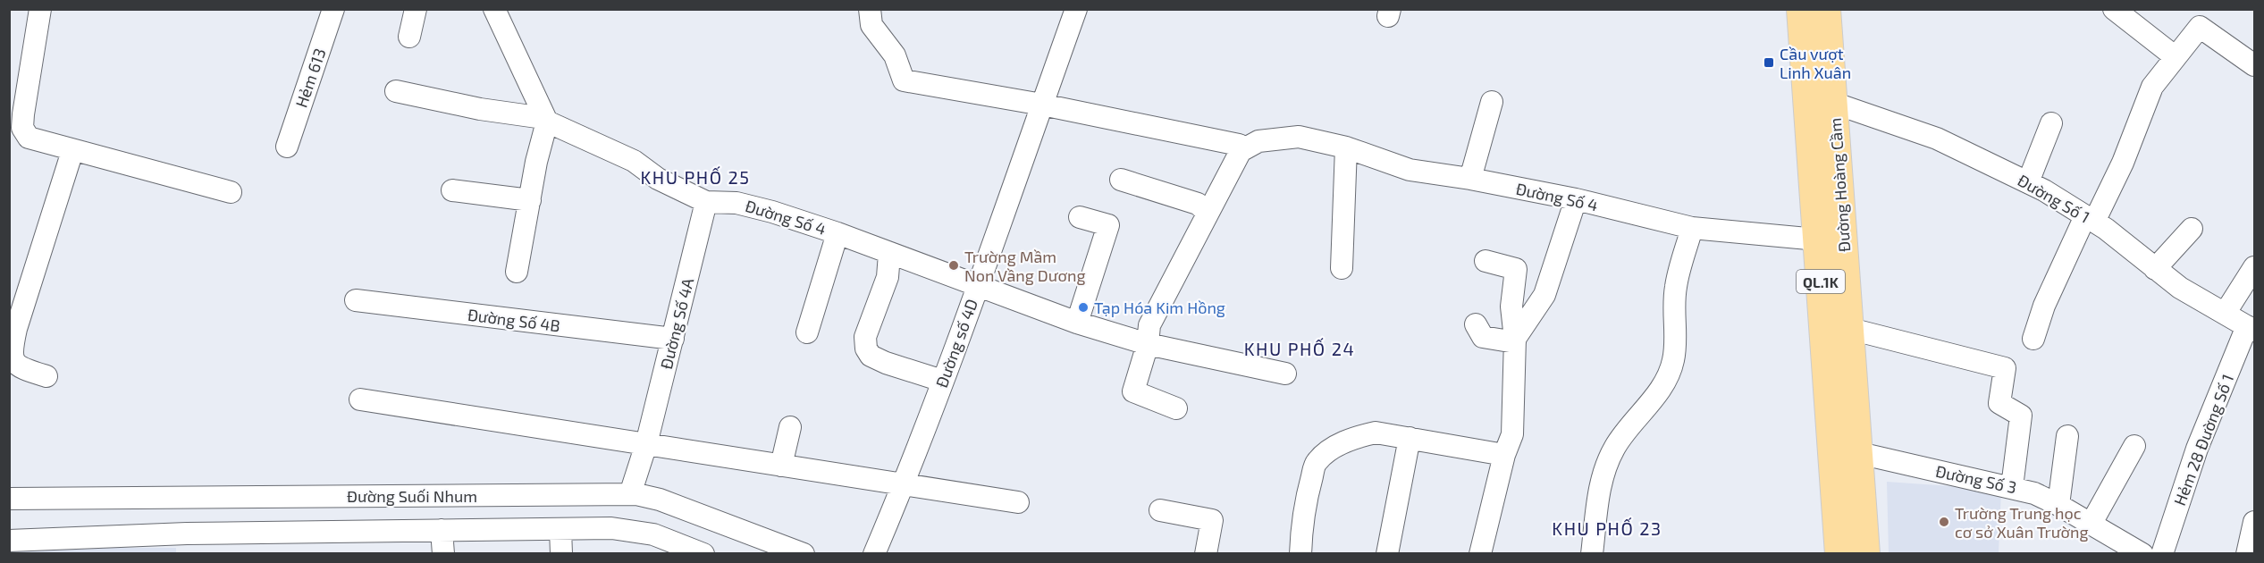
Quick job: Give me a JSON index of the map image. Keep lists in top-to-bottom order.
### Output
{
  "streets": {
    "main road": ["Đường Hoàng Cầm", "QL.1K"],
    "street": [
      "Hẻm 613",
      "Đường Số 4",
      "Đường Số 1",
      "Đường Số 4B",
      "Đường Số 4A",
      "Đường số 4D",
      "Hẻm 28 Đường Số 1",
      "Đường Số 3",
      "Đường Suối Nhum"
    ]
  },
  "crossings": [
    ["Đường Hoàng Cầm", "Đường Số 4"],
    ["Đường Hoàng Cầm", "Đường Số 1"],
    ["Đường Hoàng Cầm", "Đường Số 3"],
    ["Đường Số 4", "Đường Số 4A"],
    ["Đường Số 4", "Đường số 4D"],
    ["Đường Số 1", "Hẻm 28 Đường Số 1"],
    ["Đường Số 4B", "Đường Số 4A"],
    ["Đường Số 4A", "Đường Suối Nhum"]
  ],
  "districts": ["KHU PHỐ 25", "KHU PHỐ 24", "KHU PHỐ 23"],
  "places": {
    "transit": ["Cầu vượt Linh Xuân"],
    "other": ["Trường Mầm Non Vầng Dương", "Tạp Hóa Kim Hồng", "Trường Trung học cơ sở Xuân Trường"]
  }
}
